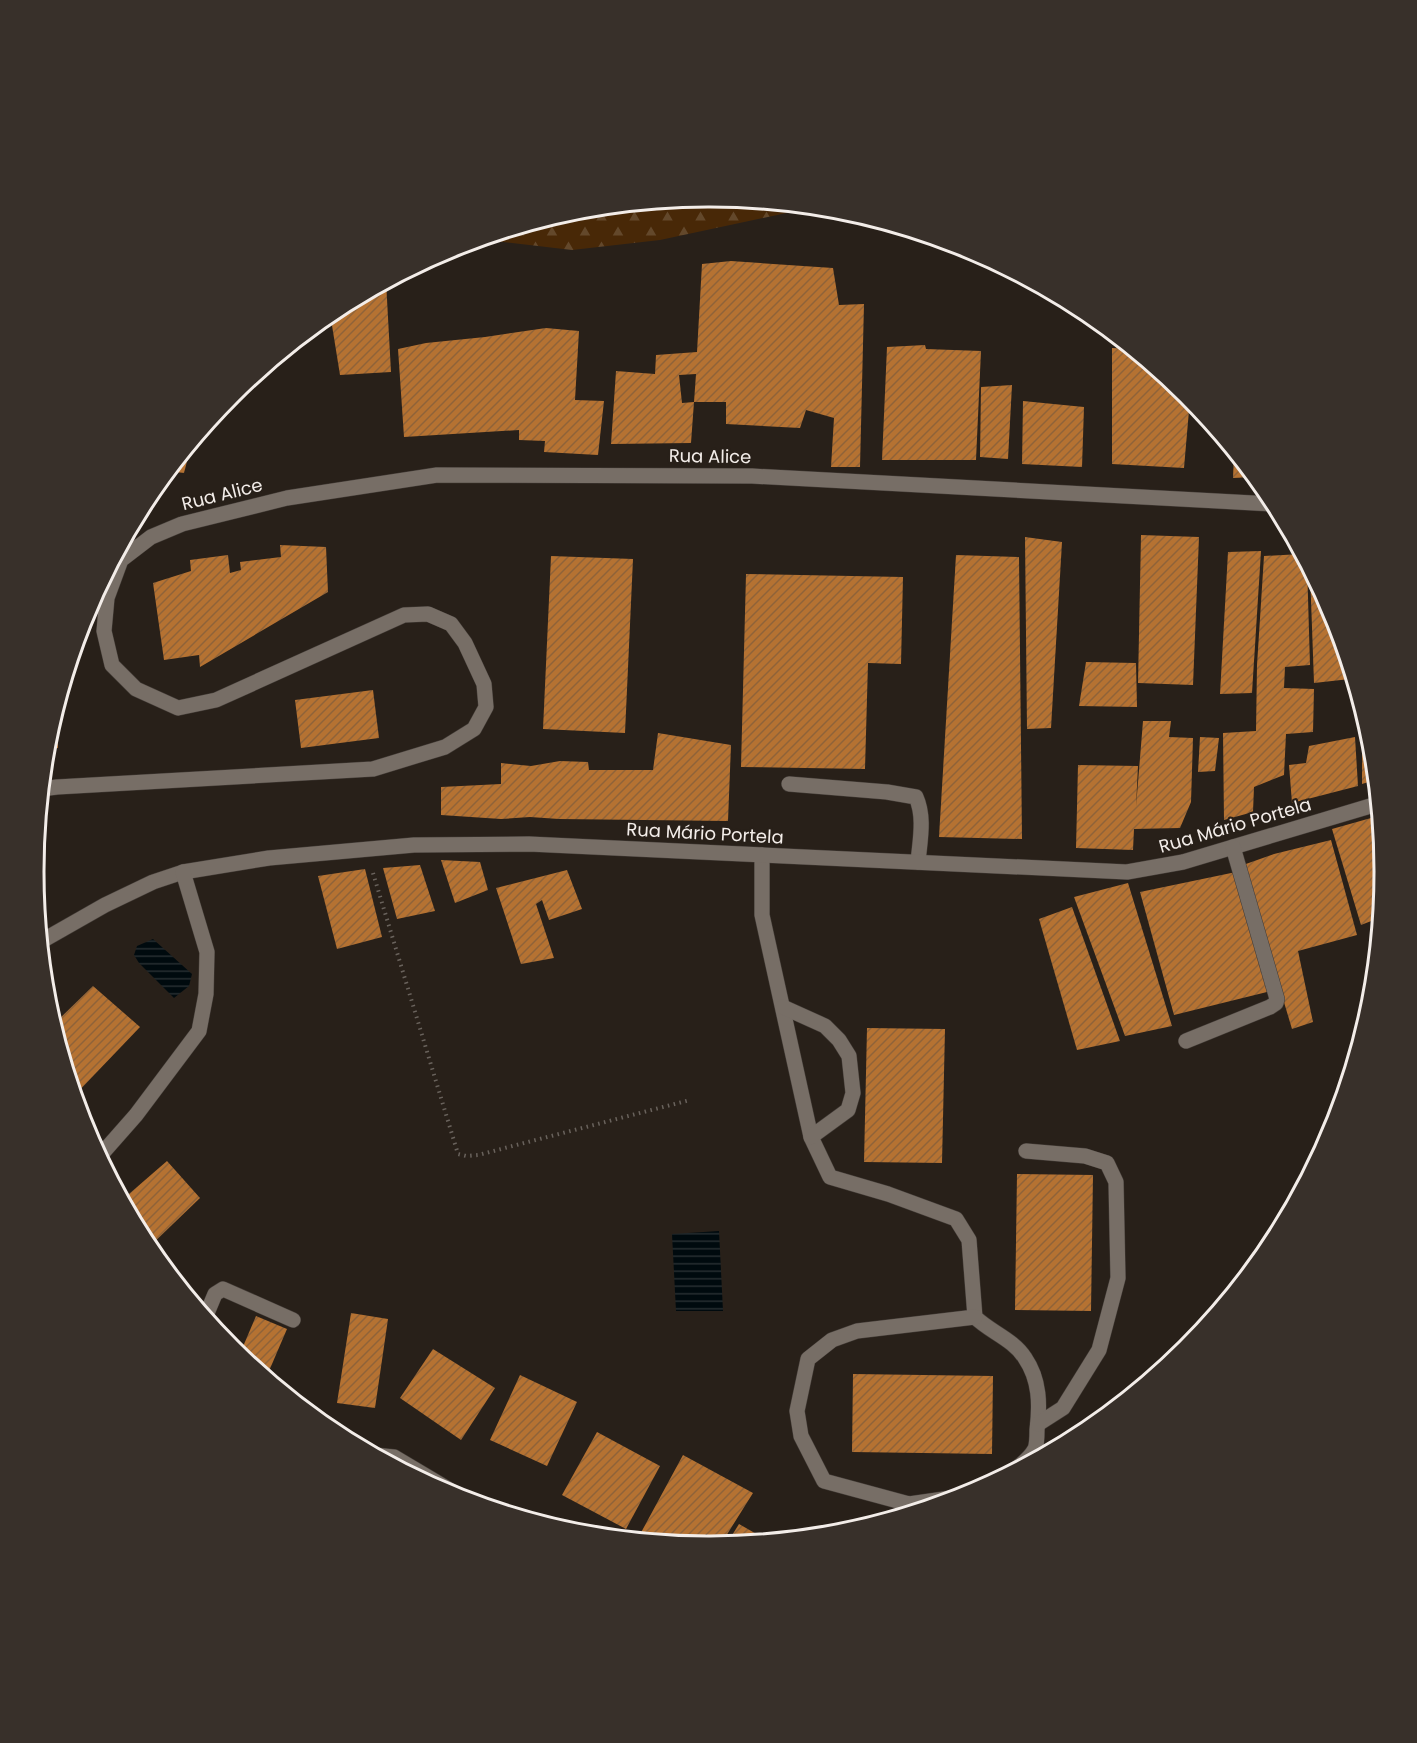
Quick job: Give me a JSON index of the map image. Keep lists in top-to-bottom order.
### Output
{
  "streets": {
    "street": ["Rua Alice", "Rua Mário Portela"]
  }
}
